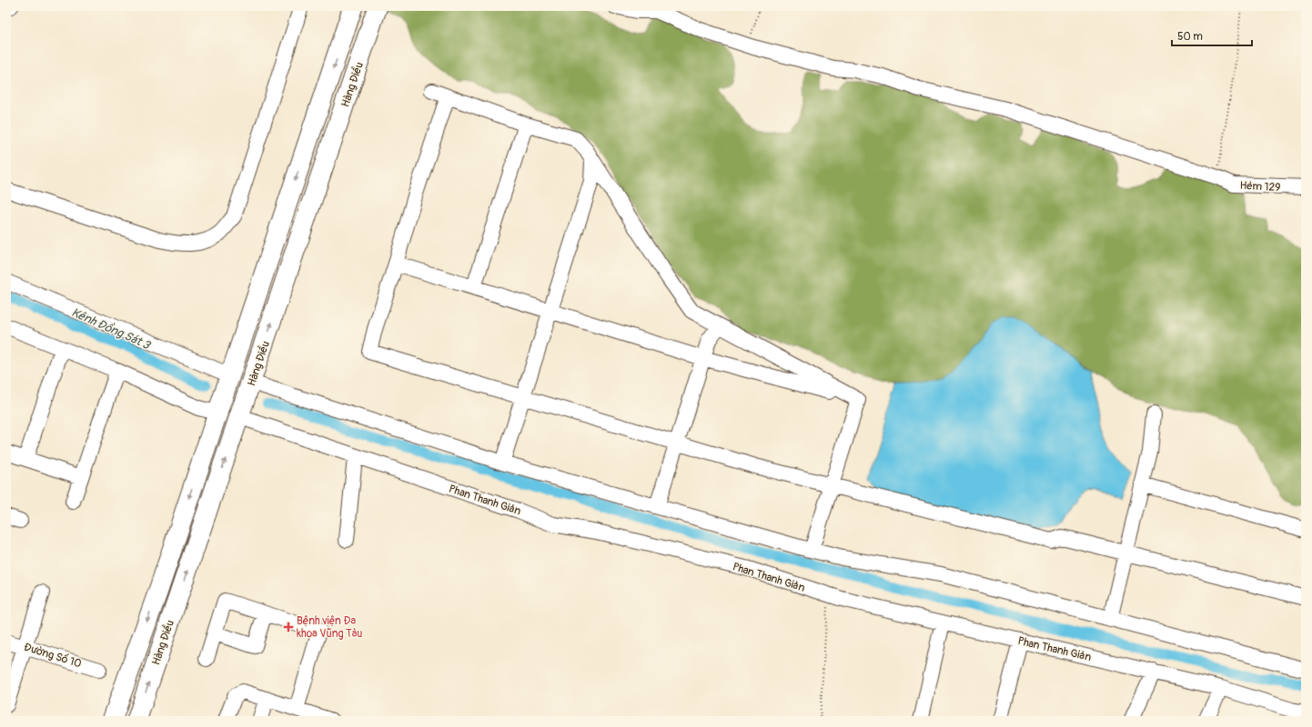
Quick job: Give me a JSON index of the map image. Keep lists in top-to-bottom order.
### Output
{
  "streets": {
    "main road": ["Hàng Điều"],
    "street": ["Hẻm 129", "Phan Thanh Giản", "Đường Số 10"]
  },
  "crossings": [
    ["Hàng Điều", "Phan Thanh Giản"]
  ],
  "water": ["Kênh Đồng Sát 3"],
  "places": {
    "health": ["Bệnh viện Đa khoa Vũng Tàu"]
  },
  "scale_bar": "50 m"
}
